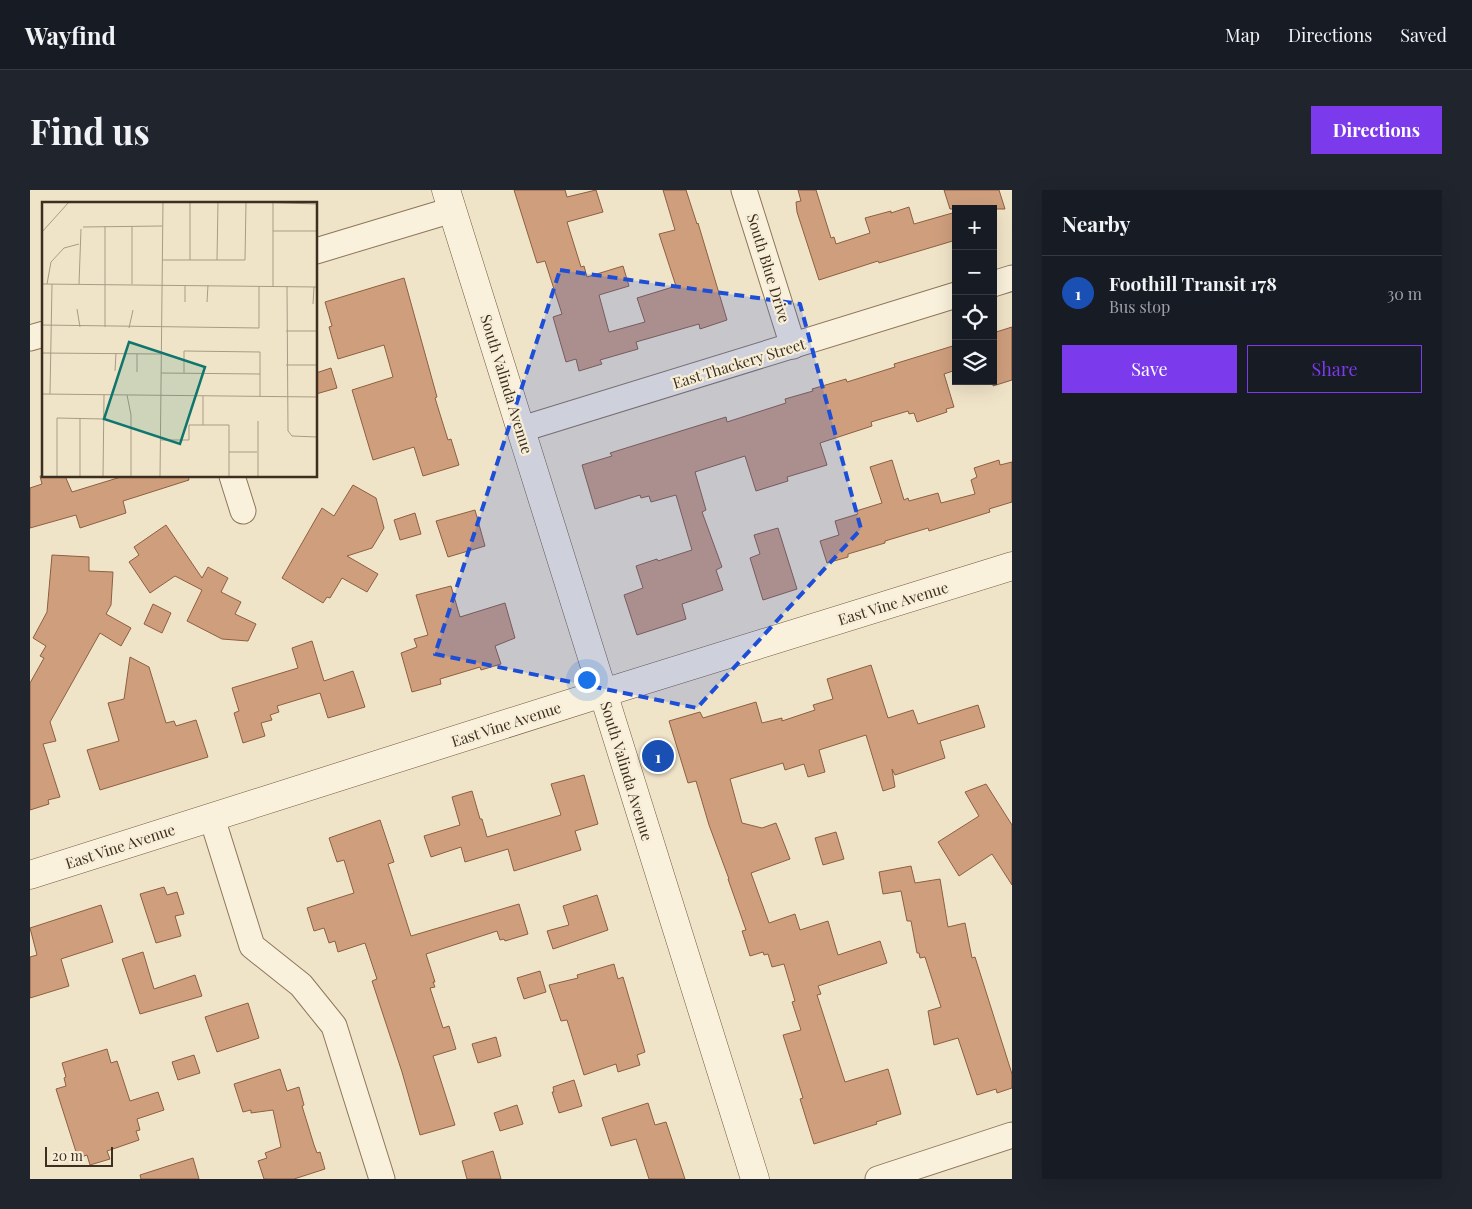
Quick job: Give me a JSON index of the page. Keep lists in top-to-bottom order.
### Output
{
  "streets": {
    "street": [
      "South Blue Drive",
      "East Thackery Street",
      "South Valinda Avenue",
      "East Vine Avenue"
    ]
  },
  "crossings": [
    ["South Blue Drive", "East Thackery Street"],
    ["East Thackery Street", "South Valinda Avenue"],
    ["South Valinda Avenue", "East Vine Avenue"]
  ],
  "scale_bar": "20 m",
  "page": {
    "header": "Wayfind",
    "nav": ["Map", "Directions", "Saved"],
    "buttons": [
      "Directions",
      ["Save", "Share"]
    ],
    "title": "Find us",
    "heading": "Nearby",
    "map_buttons": ["+", "−"],
    "list": [
      {
        "mark": "1",
        "name": "Foothill Transit 178",
        "note": "Bus stop",
        "value": "30 m"
      }
    ],
    "pins": "1",
    "scale": "20 m"
  }
}
